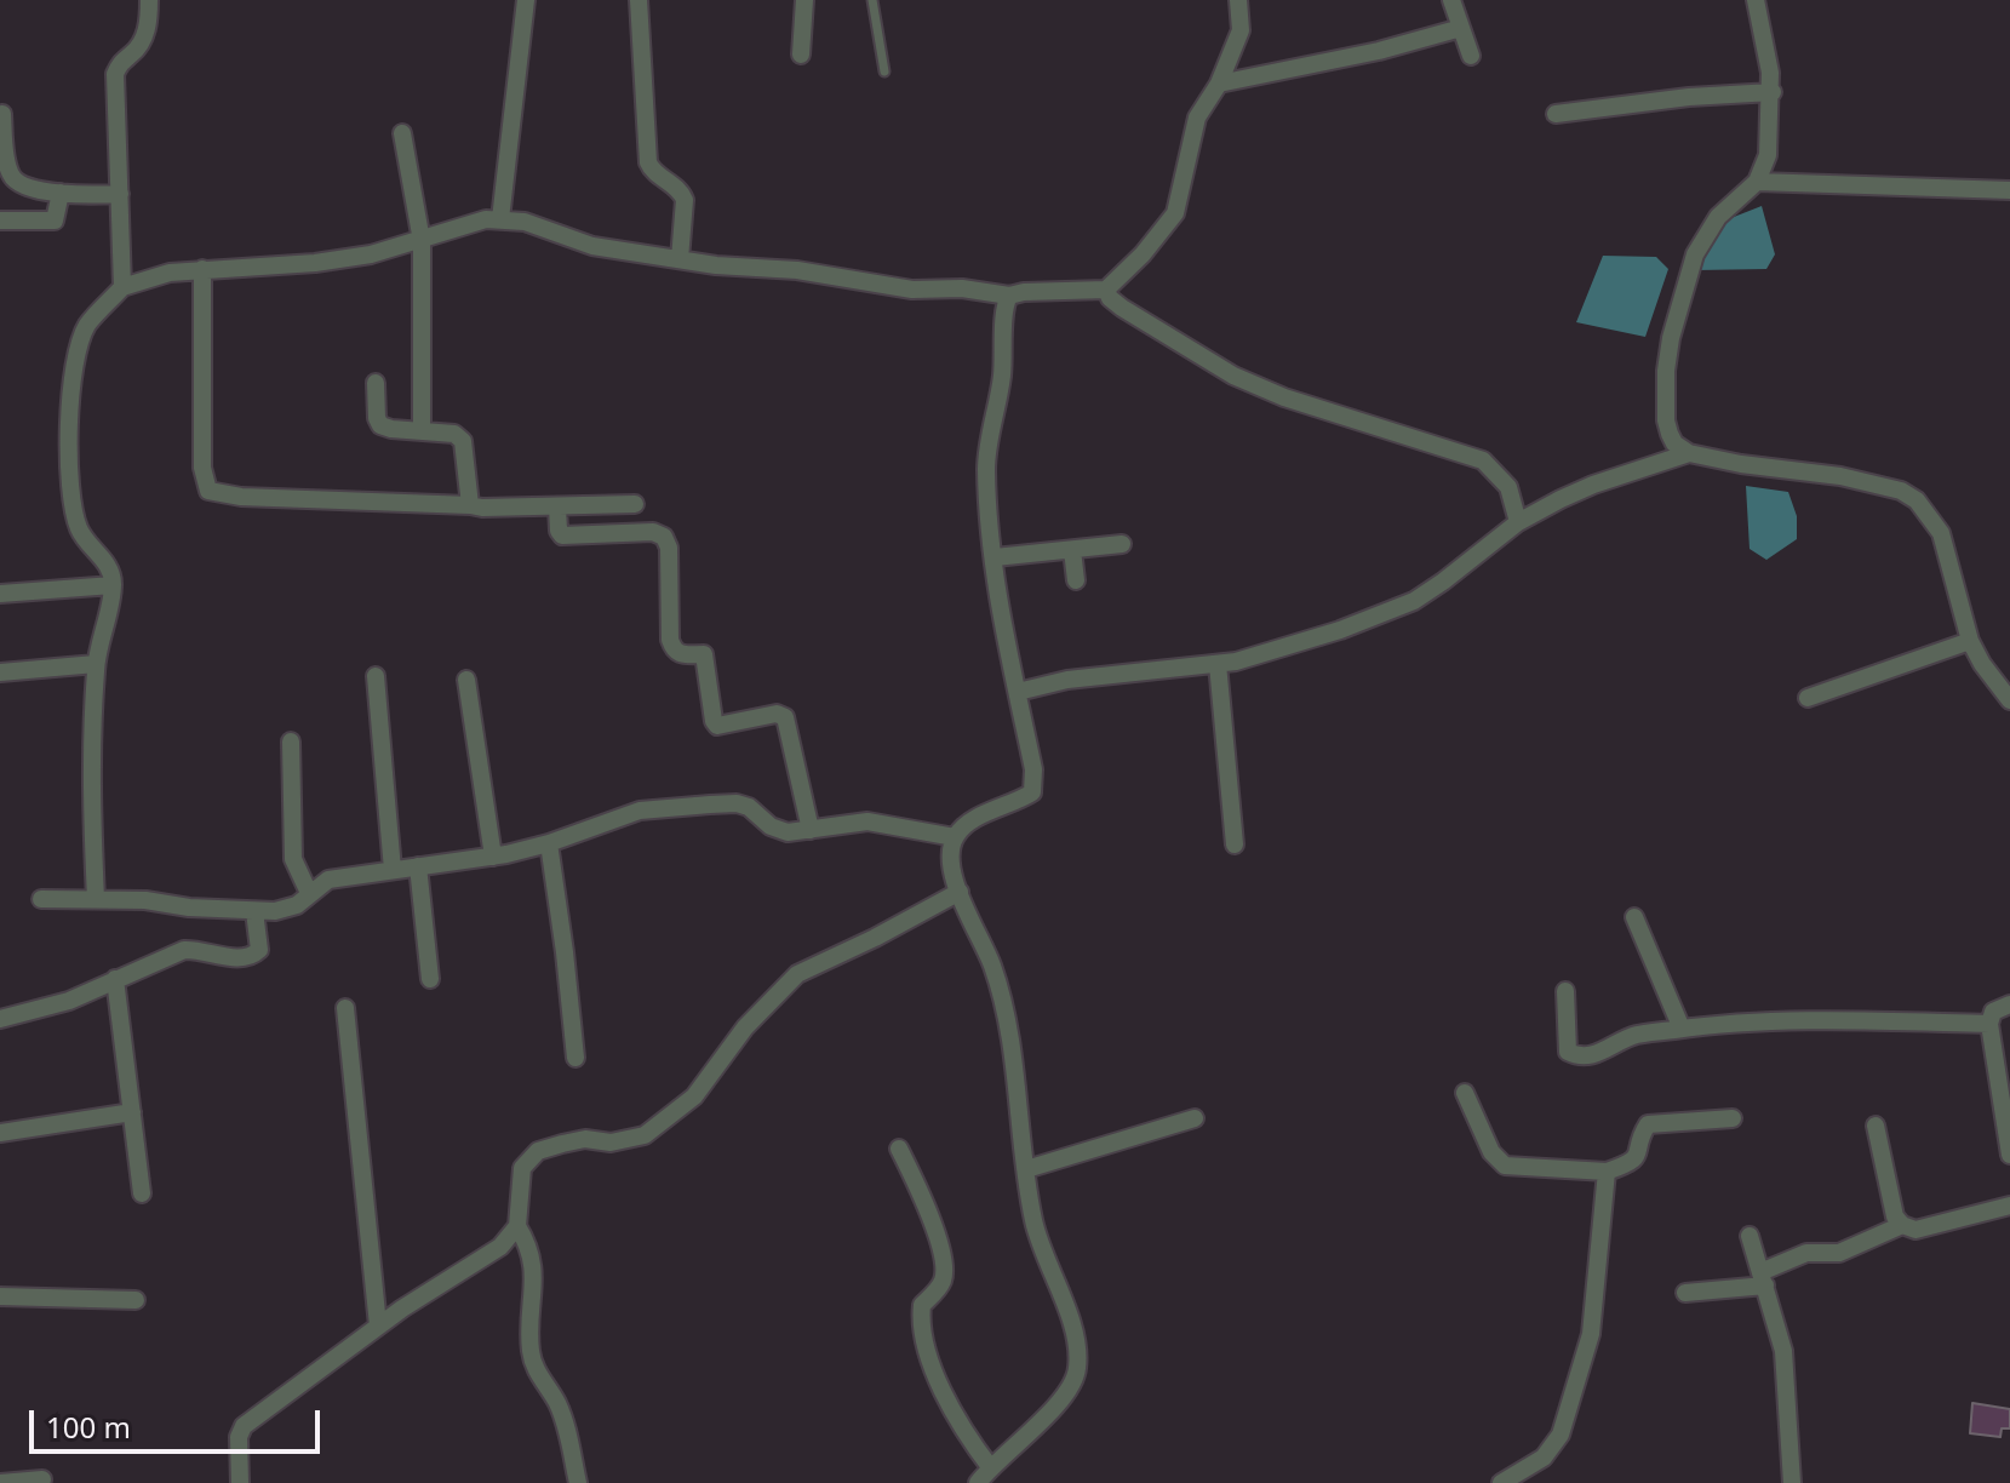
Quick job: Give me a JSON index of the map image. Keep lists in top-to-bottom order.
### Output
{
  "scale_bar": "100 m"
}
